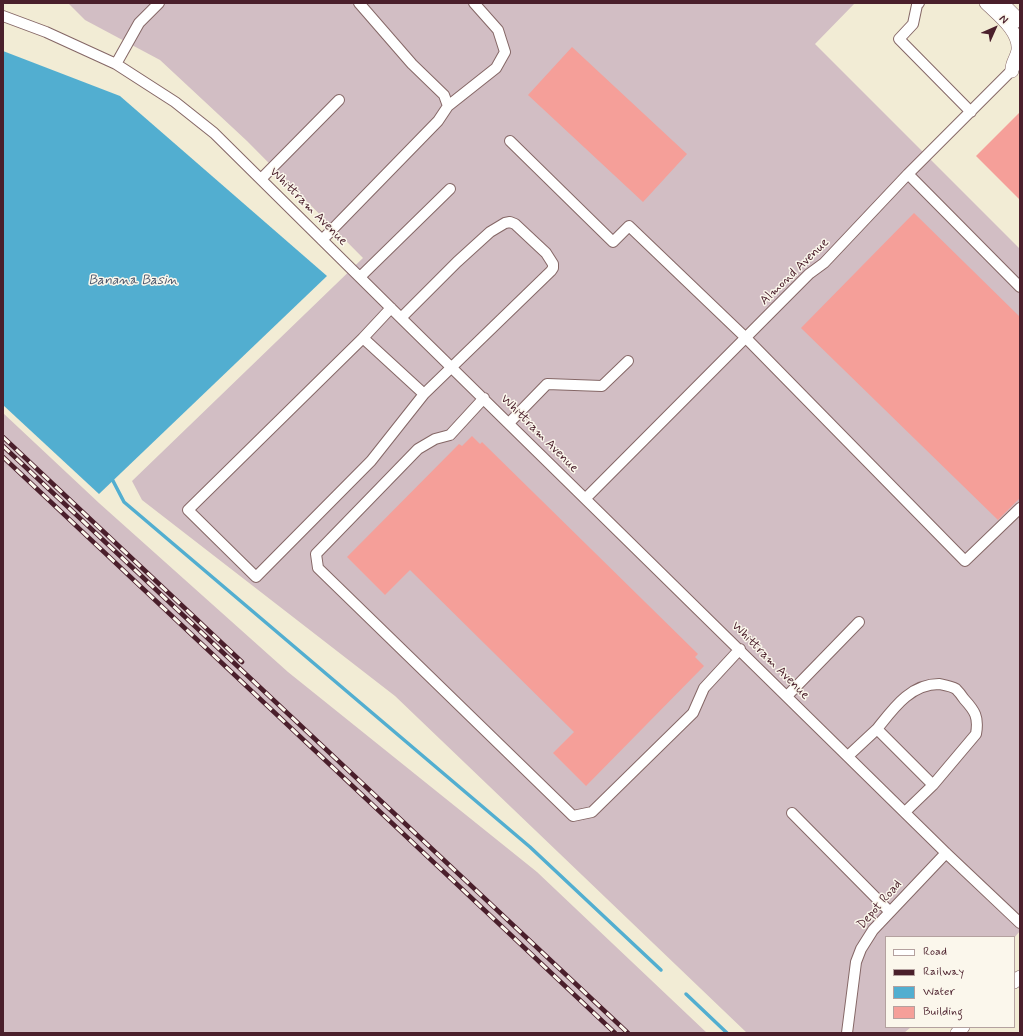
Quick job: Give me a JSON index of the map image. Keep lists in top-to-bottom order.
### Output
{
  "streets": {
    "street": ["Whittram Avenue", "Almond Avenue", "Depot Road"]
  },
  "crossings": [
    ["Whittram Avenue", "Almond Avenue"],
    ["Whittram Avenue", "Depot Road"]
  ],
  "water": ["Banana Basin"],
  "legend": [
    "Road",
    "Railway",
    "Water",
    "Building"
  ],
  "north": "top right"
}
